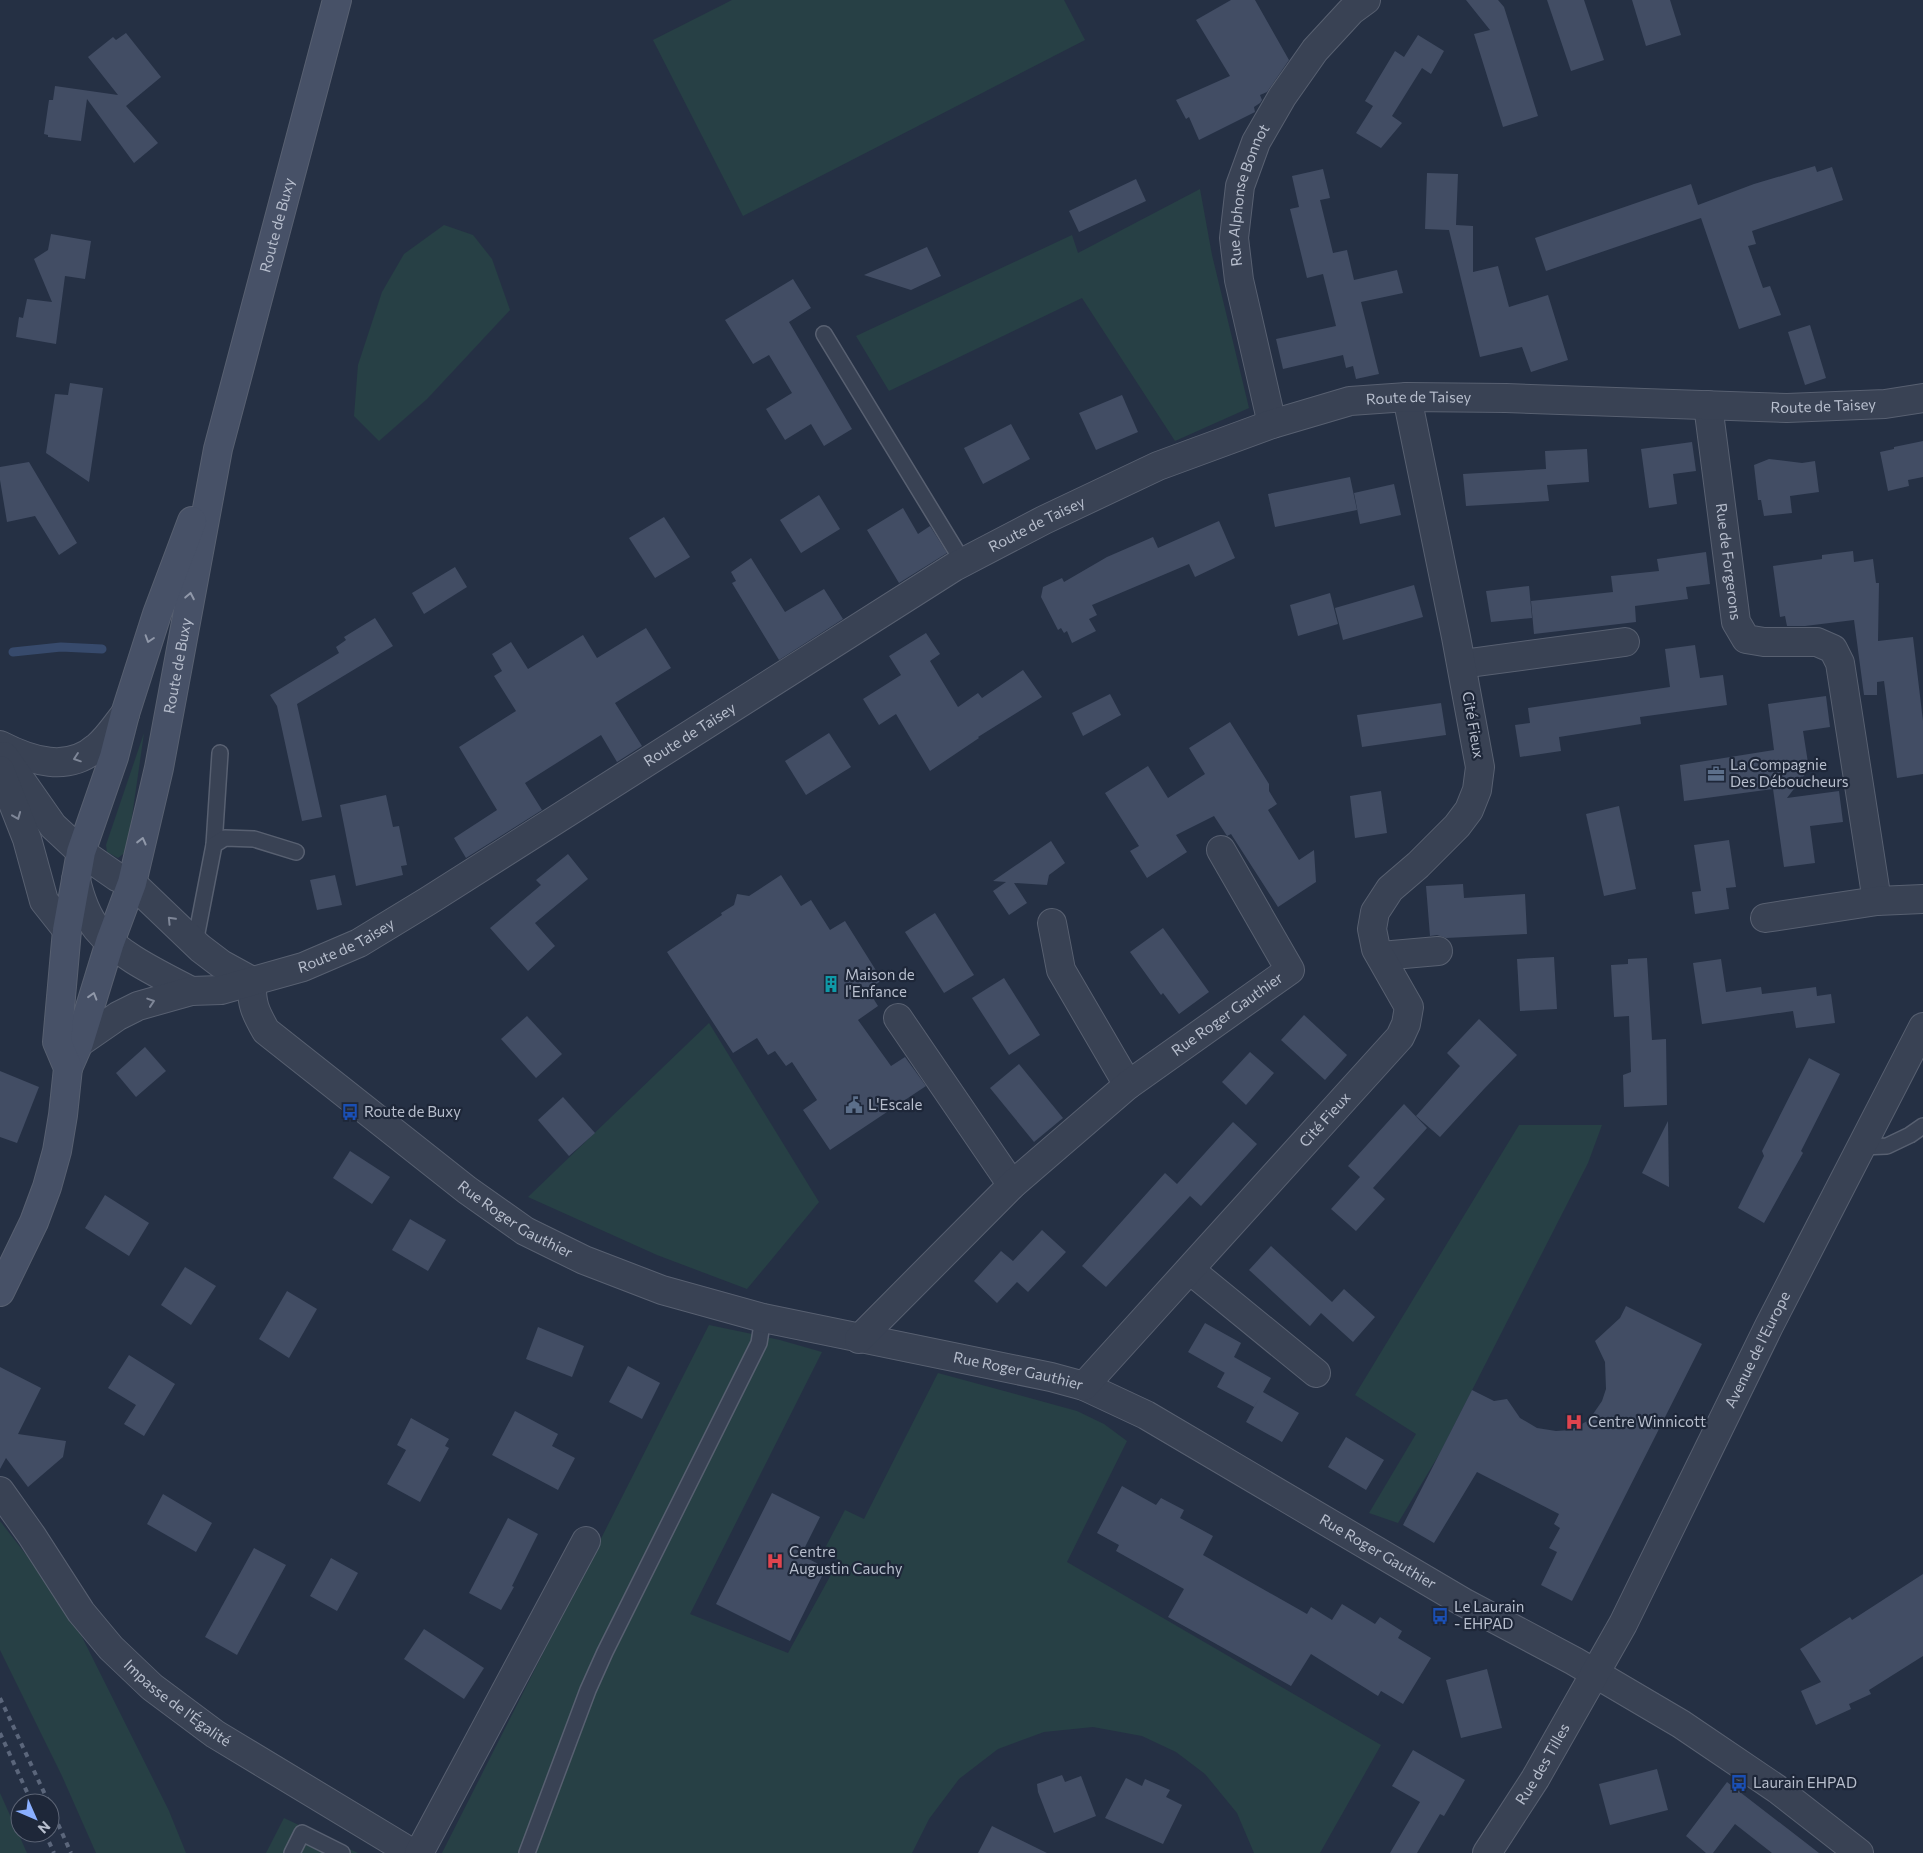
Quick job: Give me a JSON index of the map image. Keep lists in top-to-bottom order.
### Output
{
  "streets": {
    "main road": ["Route de Buxy"],
    "street": [
      "Rue Alphonse Bonnot",
      "Route de Taisey",
      "Rue de Forgerons",
      "Cité Fieux",
      "Rue Roger Gauthier",
      "Avenue de l'Europe",
      "Impasse de l'Égalité",
      "Rue des Tilles"
    ]
  },
  "crossings": [
    ["Rue Alphonse Bonnot", "Route de Taisey"],
    ["Route de Buxy", "Route de Taisey"],
    ["Route de Taisey", "Rue de Forgerons"],
    ["Route de Taisey", "Cité Fieux"],
    ["Route de Taisey", "Rue Roger Gauthier"],
    ["Cité Fieux", "Rue Roger Gauthier"],
    ["Rue Roger Gauthier", "Avenue de l'Europe"],
    ["Rue Roger Gauthier", "Rue des Tilles"],
    ["Avenue de l'Europe", "Rue des Tilles"]
  ],
  "places": {
    "office": ["La Compagnie Des Déboucheurs"],
    "building": ["Maison de l'Enfance"],
    "public building": ["L'Escale"],
    "bus stop": ["Route de Buxy", "Le Laurain - EHPAD", "Laurain EHPAD"],
    "hospital": ["Centre Winnicott", "Centre Augustin Cauchy"]
  },
  "north": "bottom right"
}
